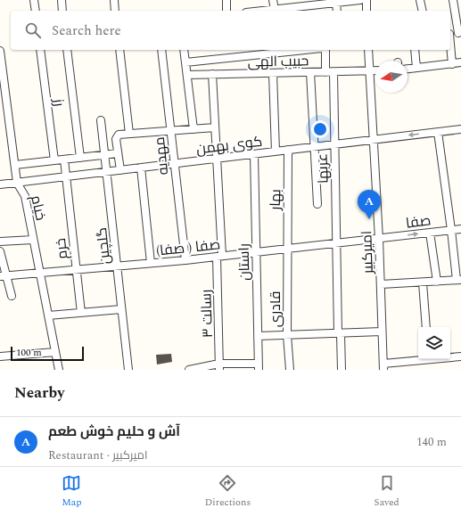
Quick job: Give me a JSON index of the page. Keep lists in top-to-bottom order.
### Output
{
  "streets": {
    "street": [
      "حبیب الهی",
      "رز",
      "کوی بهمن",
      "مهدیه",
      "عربها",
      "بهار",
      "خیام",
      "صفا",
      "گلچین",
      "صفا ( صفا)",
      "خرم",
      "امیرکبیر",
      "راستان",
      "قادری",
      "رسالت ۳"
    ]
  },
  "crossings": [
    ["حبیب الهی", "عربها"],
    ["حبیب الهی", "امیرکبیر"],
    ["حبیب الهی", "رسالت ۳"],
    ["کوی بهمن", "مهدیه"],
    ["کوی بهمن", "عربها"],
    ["کوی بهمن", "بهار"],
    ["کوی بهمن", "خیام"],
    ["کوی بهمن", "گلچین"],
    ["کوی بهمن", "خرم"],
    ["کوی بهمن", "امیرکبیر"],
    ["کوی بهمن", "راستان"],
    ["کوی بهمن", "رسالت ۳"],
    ["مهدیه", "صفا ( صفا)"],
    ["عربها", "صفا ( صفا)"],
    ["بهار", "صفا ( صفا)"],
    ["بهار", "قادری"],
    ["خیام", "صفا ( صفا)"],
    ["صفا", "صفا ( صفا)"],
    ["صفا", "امیرکبیر"],
    ["گلچین", "صفا ( صفا)"],
    ["صفا ( صفا)", "خرم"],
    ["صفا ( صفا)", "امیرکبیر"],
    ["صفا ( صفا)", "راستان"],
    ["صفا ( صفا)", "قادری"],
    ["صفا ( صفا)", "رسالت ۳"]
  ],
  "scale_bar": "100 m",
  "north": "left",
  "page": {
    "search": "Search here",
    "pins": "A",
    "scale": "100 m",
    "heading": "Nearby",
    "list": [
      {
        "mark": "A",
        "name": "آش و حلیم خوش طعم",
        "note": "Restaurant · امیرکبیر",
        "value": "140 m"
      }
    ],
    "nav": ["Map", "Directions", "Saved"]
  }
}
